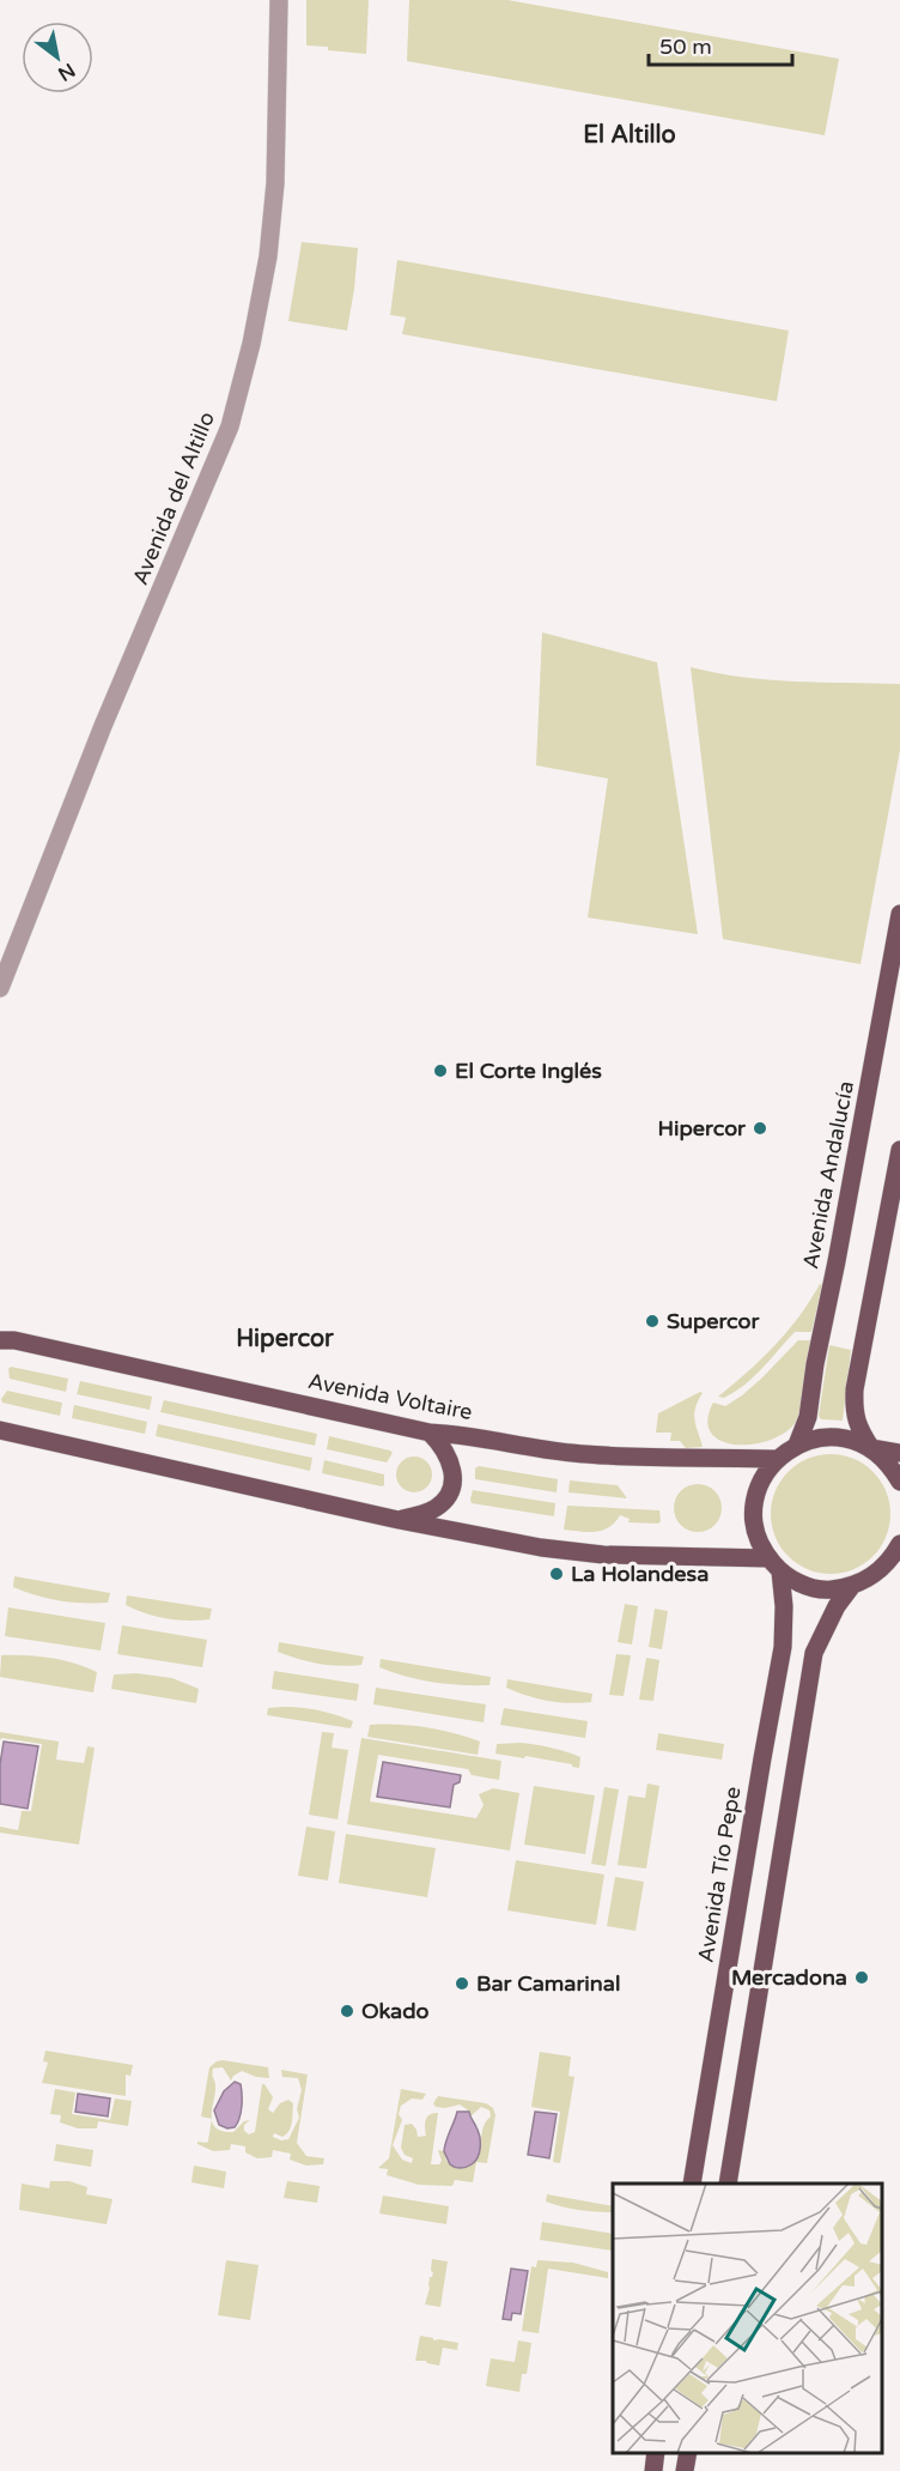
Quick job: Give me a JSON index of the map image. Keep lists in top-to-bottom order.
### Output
{
  "streets": {
    "main road": ["Avenida Andalucía", "Avenida Voltaire", "Avenida Tío Pepe"],
    "street": ["Avenida del Altillo"]
  },
  "crossings": [
    ["Avenida Voltaire", "Avenida Tío Pepe"]
  ],
  "districts": ["El Altillo", "Hipercor"],
  "places": [
    "El Corte Inglés",
    "Hipercor",
    "Supercor",
    "La Holandesa",
    "Mercadona",
    "Bar Camarinal",
    "Okado"
  ],
  "scale_bar": "50 m",
  "north": "bottom right"
}
